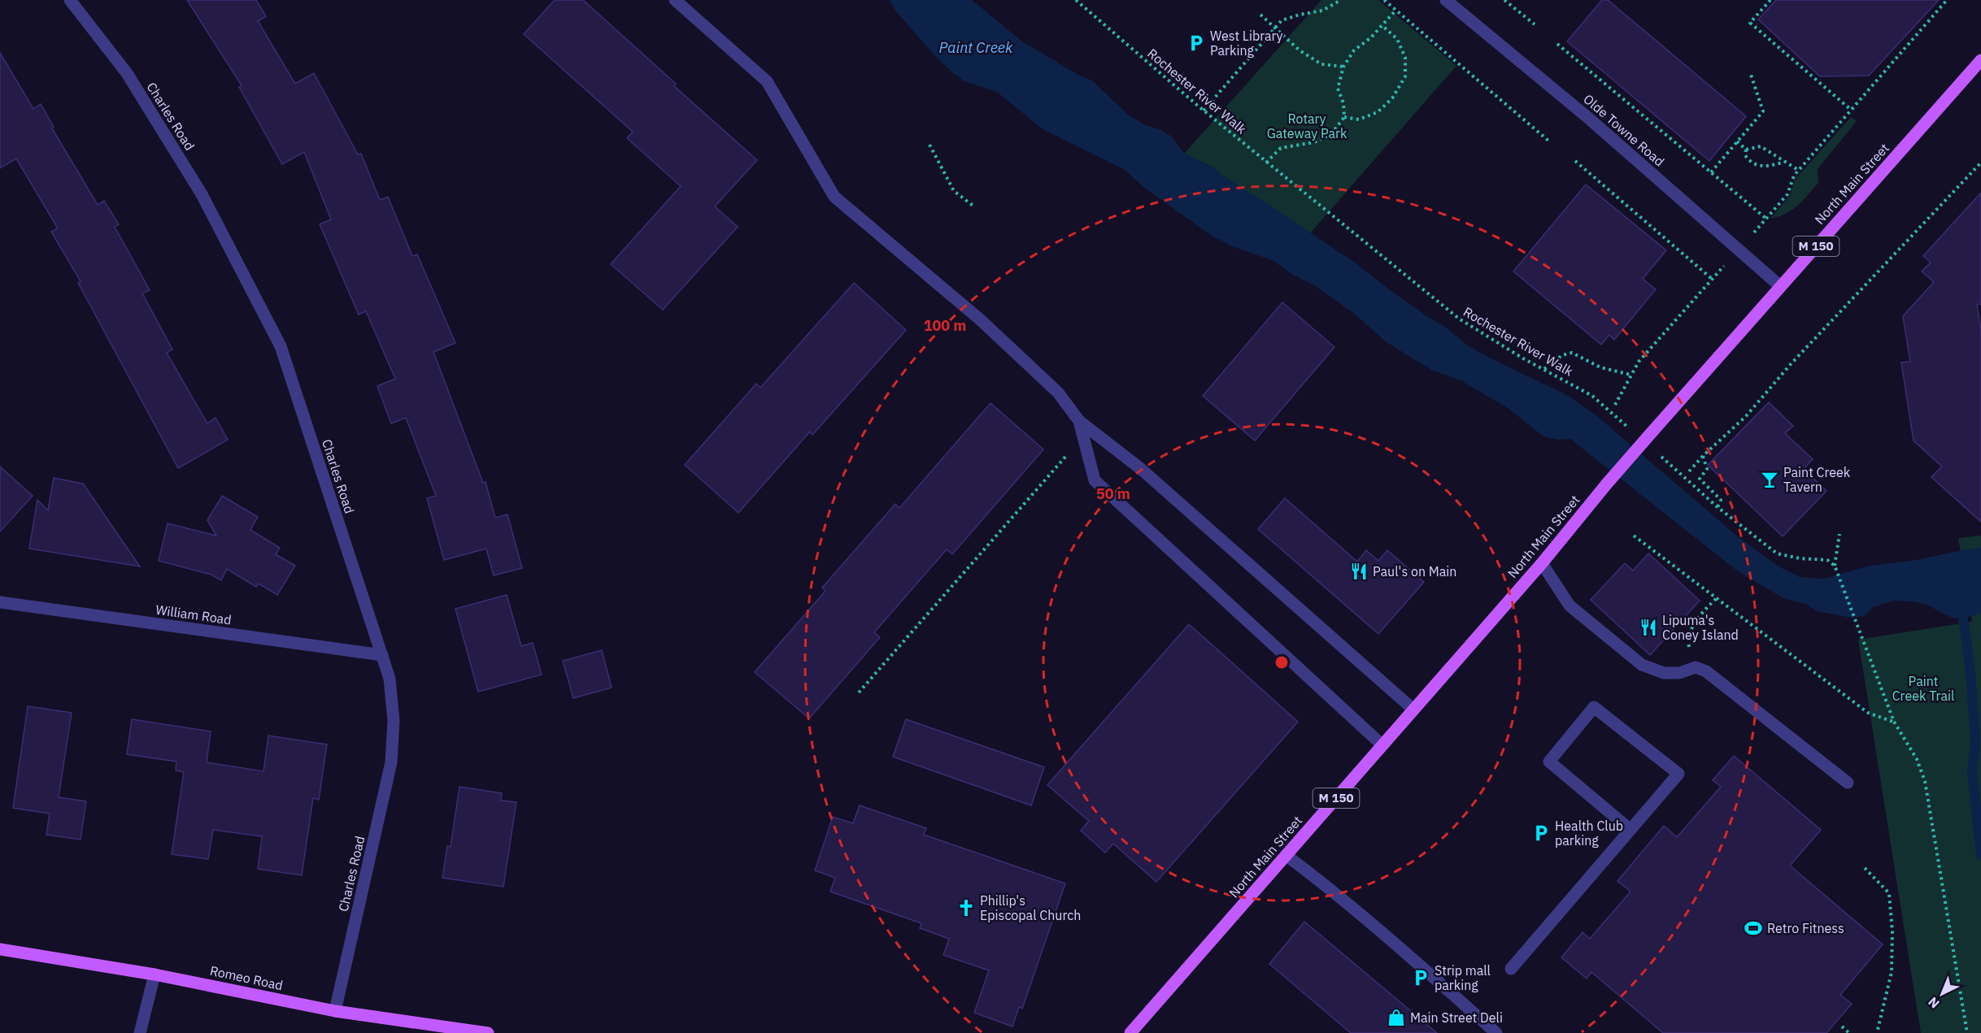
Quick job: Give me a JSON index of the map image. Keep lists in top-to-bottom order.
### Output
{
  "streets": {
    "main road": ["North Main Street", "M 150", "Romeo Road"],
    "street": ["Charles Road", "Olde Towne Road", "William Road"],
    "path": ["Rochester River Walk"]
  },
  "crossings": [
    ["Charles Road", "William Road"],
    ["Charles Road", "Romeo Road"],
    ["Olde Towne Road", "North Main Street"]
  ],
  "water": ["Paint Creek"],
  "parks": ["Rotary Gateway Park", "Paint Creek Trail"],
  "places": {
    "parking": ["West Library Parking", "Health Club parking", "Strip mall parking"],
    "bar": ["Paint Creek Tavern"],
    "restaurant": ["Paul's on Main", "Lipuma's Coney Island"],
    "church": ["Phillip's Episcopal Church"],
    "sports": ["Retro Fitness"],
    "shop": ["Main Street Deli"]
  },
  "north": "bottom left",
  "rings": ["100 m", "50 m"]
}
